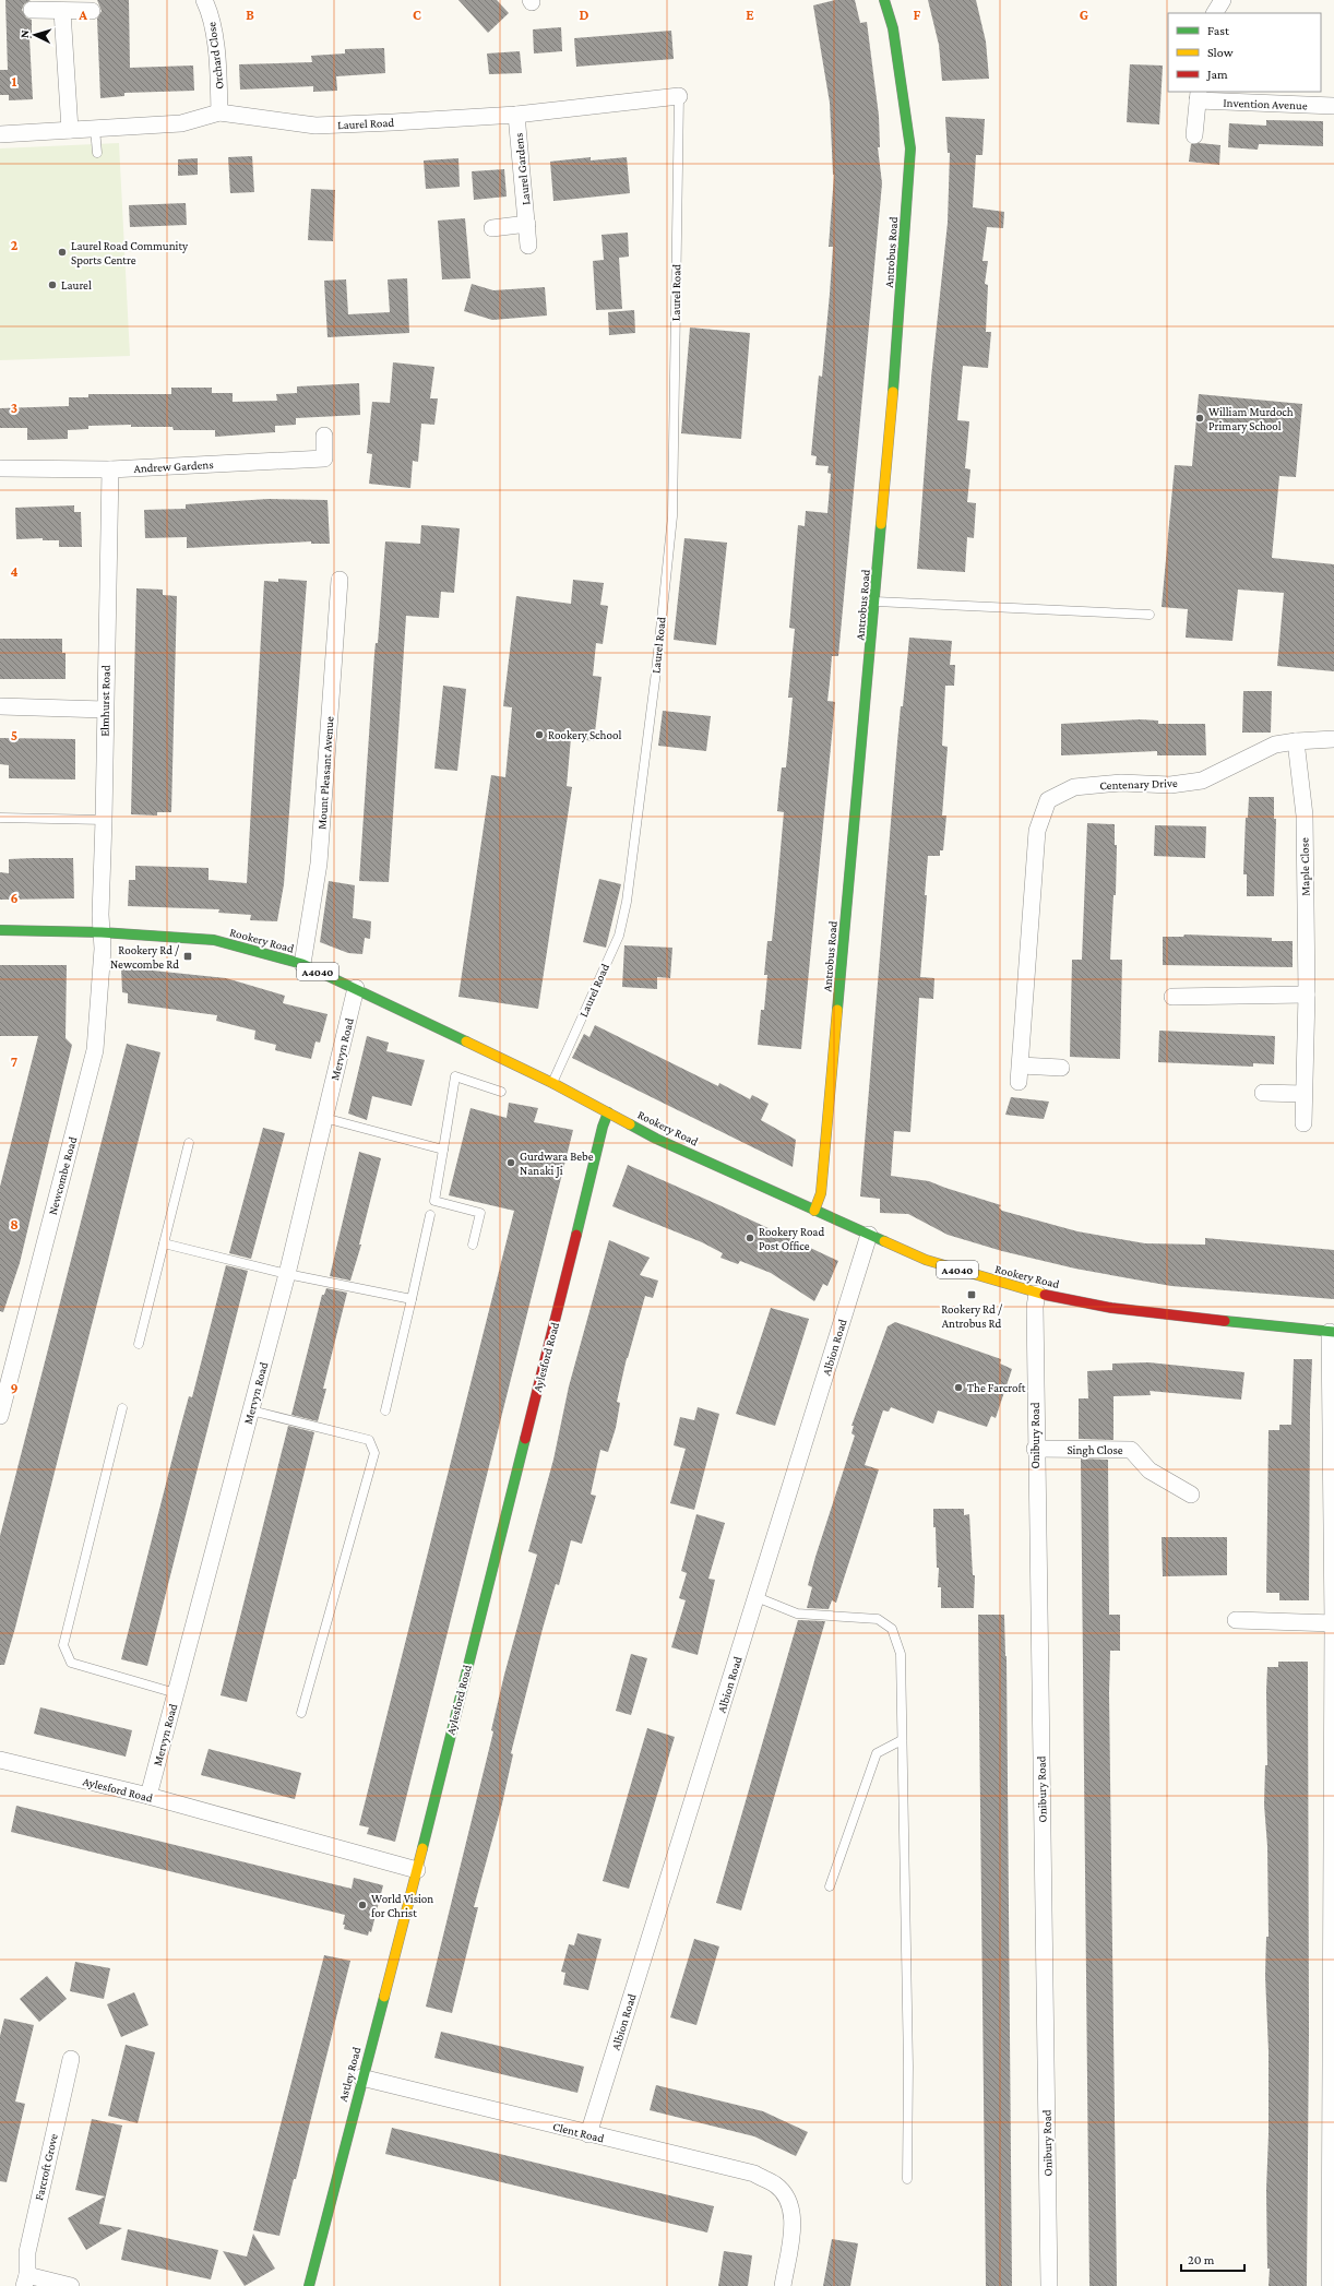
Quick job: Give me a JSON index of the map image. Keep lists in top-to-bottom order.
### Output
{
  "streets": {
    "street": [
      "Orchard Close",
      "Invention Avenue",
      "Laurel Road",
      "Laurel Gardens",
      "Antrobus Road",
      "Andrew Gardens",
      "Elmhurst Road",
      "Mount Pleasant Avenue",
      "Centenary Drive",
      "Maple Close",
      "Rookery Road",
      "A4040",
      "Mervyn Road",
      "Newcombe Road",
      "Albion Road",
      "Aylesford Road",
      "Onibury Road",
      "Singh Close",
      "Astley Road",
      "Clent Road",
      "Farcroft Grove"
    ]
  },
  "crossings": [
    ["Orchard Close", "Laurel Road"],
    ["Laurel Road", "Laurel Gardens"],
    ["Laurel Road", "Rookery Road"],
    ["Antrobus Road", "Rookery Road"],
    ["Andrew Gardens", "Elmhurst Road"],
    ["Elmhurst Road", "Rookery Road"],
    ["Elmhurst Road", "Newcombe Road"],
    ["Mount Pleasant Avenue", "Rookery Road"],
    ["Centenary Drive", "Maple Close"],
    ["Rookery Road", "Mervyn Road"],
    ["Rookery Road", "Newcombe Road"],
    ["Rookery Road", "Albion Road"],
    ["Rookery Road", "Aylesford Road"],
    ["Rookery Road", "Onibury Road"],
    ["Mervyn Road", "Aylesford Road"],
    ["Albion Road", "Clent Road"],
    ["Aylesford Road", "Astley Road"],
    ["Onibury Road", "Singh Close"],
    ["Astley Road", "Clent Road"]
  ],
  "places": {
    "other": [
      "Laurel Road Community Sports Centre",
      "Laurel",
      "William Murdoch Primary School",
      "Rookery School",
      "Gurdwara Bebe Nanaki Ji",
      "Rookery Road Post Office",
      "The Farcroft",
      "World Vision for Christ"
    ],
    "transit": ["Rookery Rd / Newcombe Rd", "Rookery Rd / Antrobus Rd"]
  },
  "legend": ["Fast", "Slow", "Jam"],
  "scale_bar": "20 m",
  "north": "left",
  "grid": {
    "columns": [
      "A",
      "B",
      "C",
      "D",
      "E",
      "F",
      "G"
    ],
    "rows": [
      "1",
      "2",
      "3",
      "4",
      "5",
      "6",
      "7",
      "8",
      "9"
    ]
  }
}
